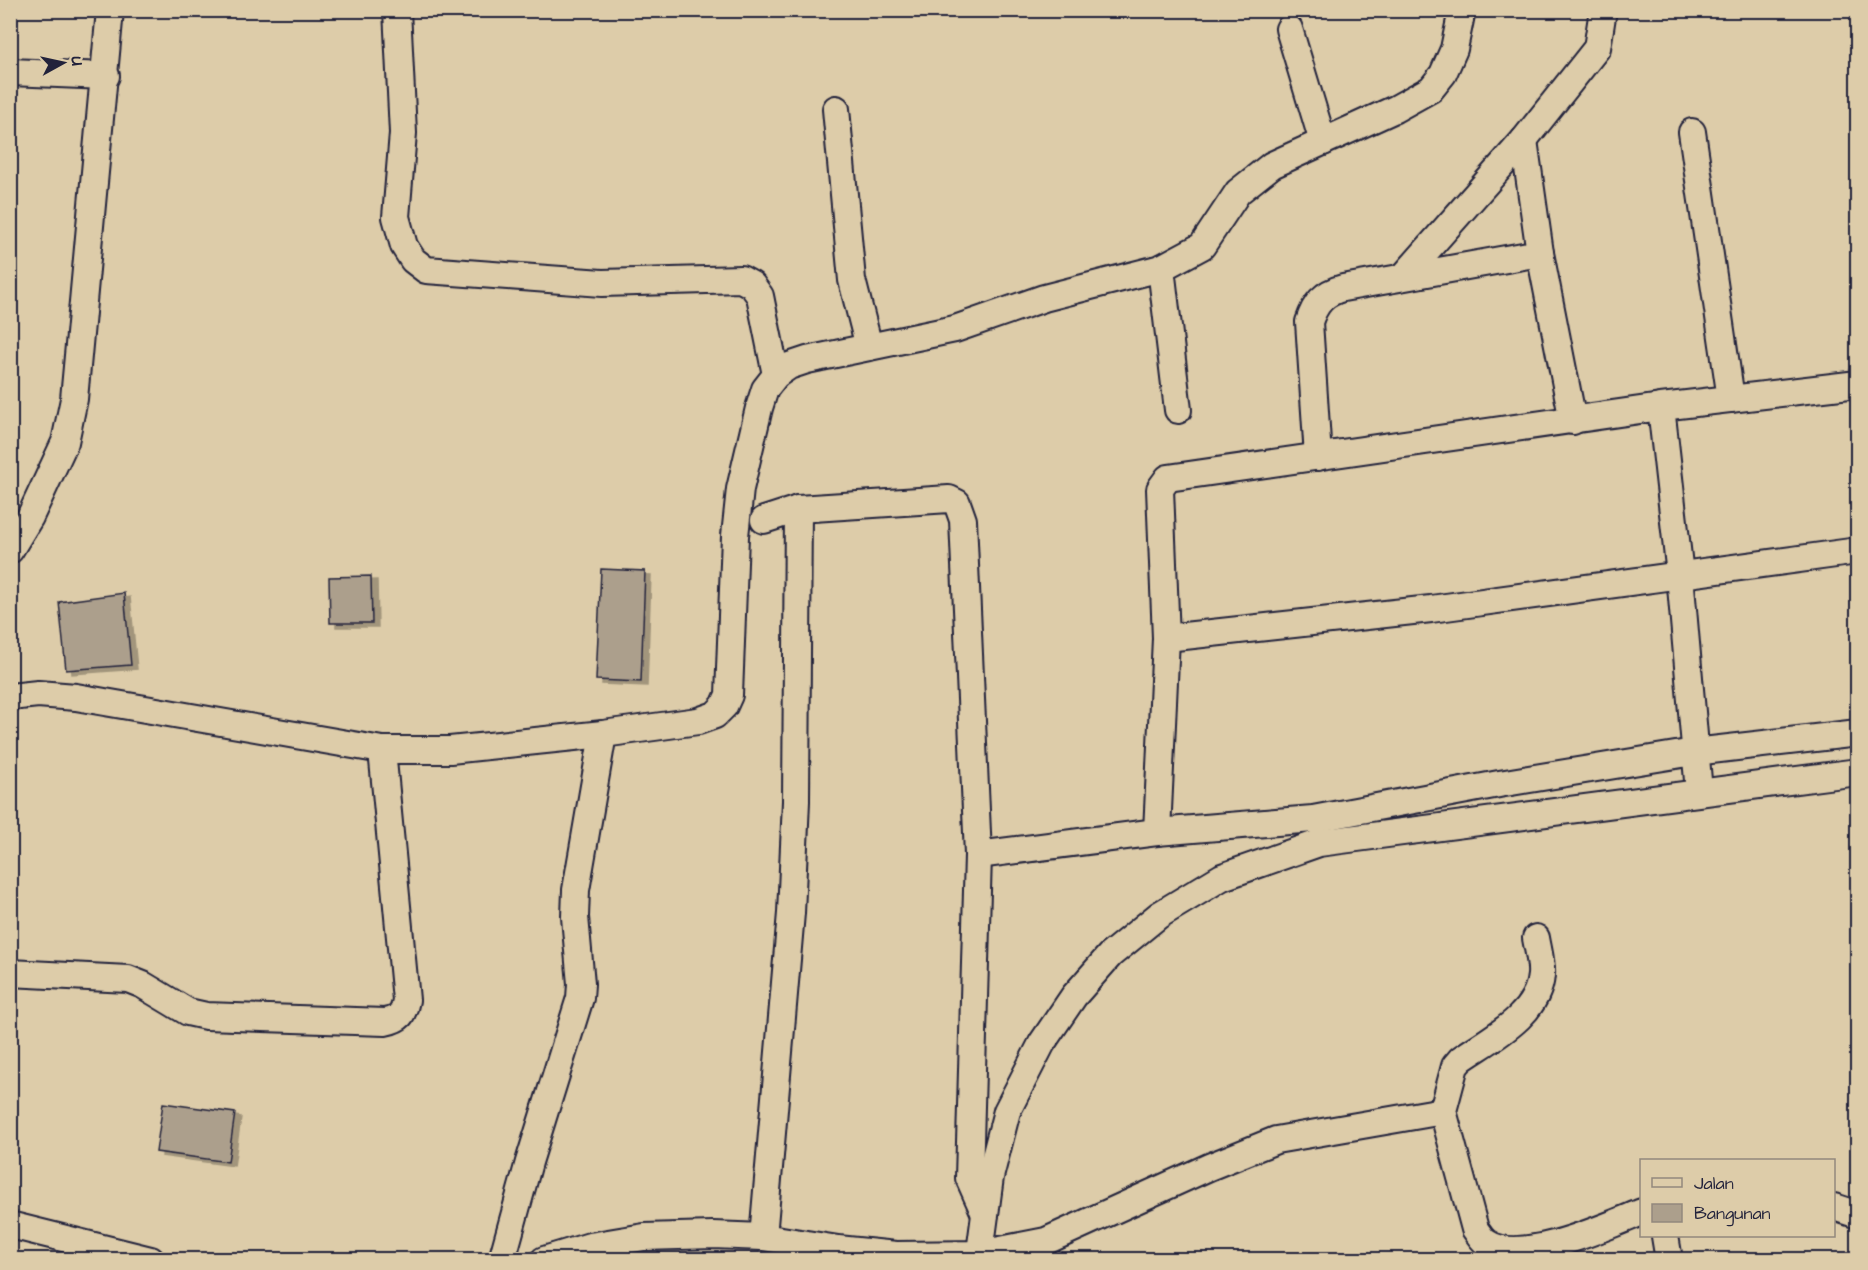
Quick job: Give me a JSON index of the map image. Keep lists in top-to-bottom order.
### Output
{
  "legend": ["Jalan", "Bangunan"],
  "north": "right"
}
